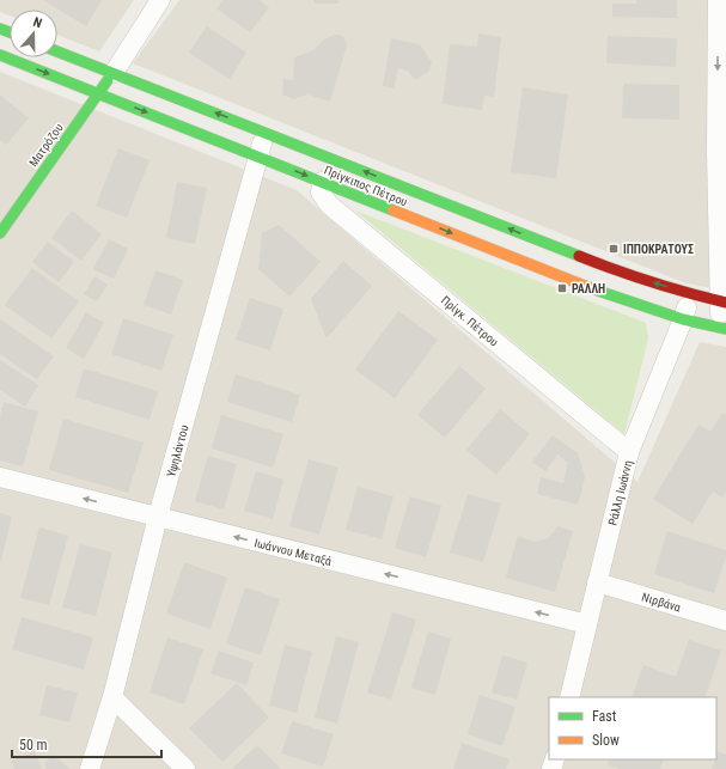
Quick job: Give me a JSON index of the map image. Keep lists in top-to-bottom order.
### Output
{
  "streets": {
    "main road": ["Ματρόζου", "Πρίγκιπος Πέτρου"],
    "street": [
      "Πρίγκ. Πέτρου",
      "Υψηλάντου",
      "Ράλλη Ιωάννη",
      "Ιωάννου Μεταξά",
      "Νιρβάνα"
    ]
  },
  "crossings": [
    ["Ματρόζου", "Πρίγκιπος Πέτρου"],
    ["Πρίγκιπος Πέτρου", "Πρίγκ. Πέτρου"],
    ["Πρίγκιπος Πέτρου", "Υψηλάντου"],
    ["Πρίγκιπος Πέτρου", "Ράλλη Ιωάννη"],
    ["Πρίγκ. Πέτρου", "Ράλλη Ιωάννη"],
    ["Υψηλάντου", "Ιωάννου Μεταξά"],
    ["Ράλλη Ιωάννη", "Ιωάννου Μεταξά"],
    ["Ράλλη Ιωάννη", "Νιρβάνα"]
  ],
  "one_way": ["Ιωάννου Μεταξά"],
  "places": {
    "transit": ["ΙΠΠΟΚΡΑΤΟΥΣ", "ΡΑΛΛΗ"]
  },
  "legend": ["Fast", "Slow"],
  "scale_bar": "50 m",
  "north": "top"
}
